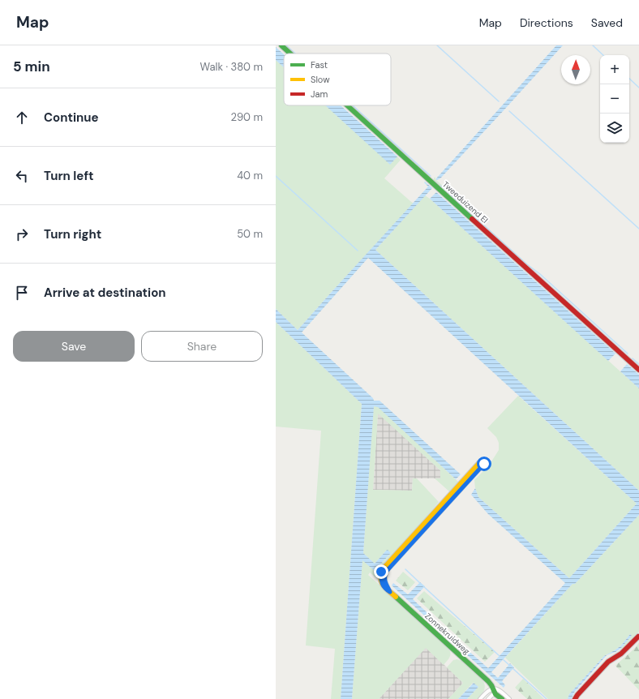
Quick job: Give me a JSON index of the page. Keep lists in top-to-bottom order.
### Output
{
  "streets": {
    "street": ["Tweeduizend El", "Zonnekruidweg"]
  },
  "legend": ["Fast", "Slow", "Jam"],
  "north": "top",
  "page": {
    "header": "Map",
    "nav": ["Map", "Directions", "Saved"],
    "heading": ["5 min", "Walk · 380 m"],
    "map_buttons": ["+", "−"],
    "list": [
      ["Continue", "290 m"],
      ["Turn left", "40 m"],
      ["Turn right", "50 m"],
      "Arrive at destination"
    ],
    "buttons": ["Save", "Share"]
  }
}
